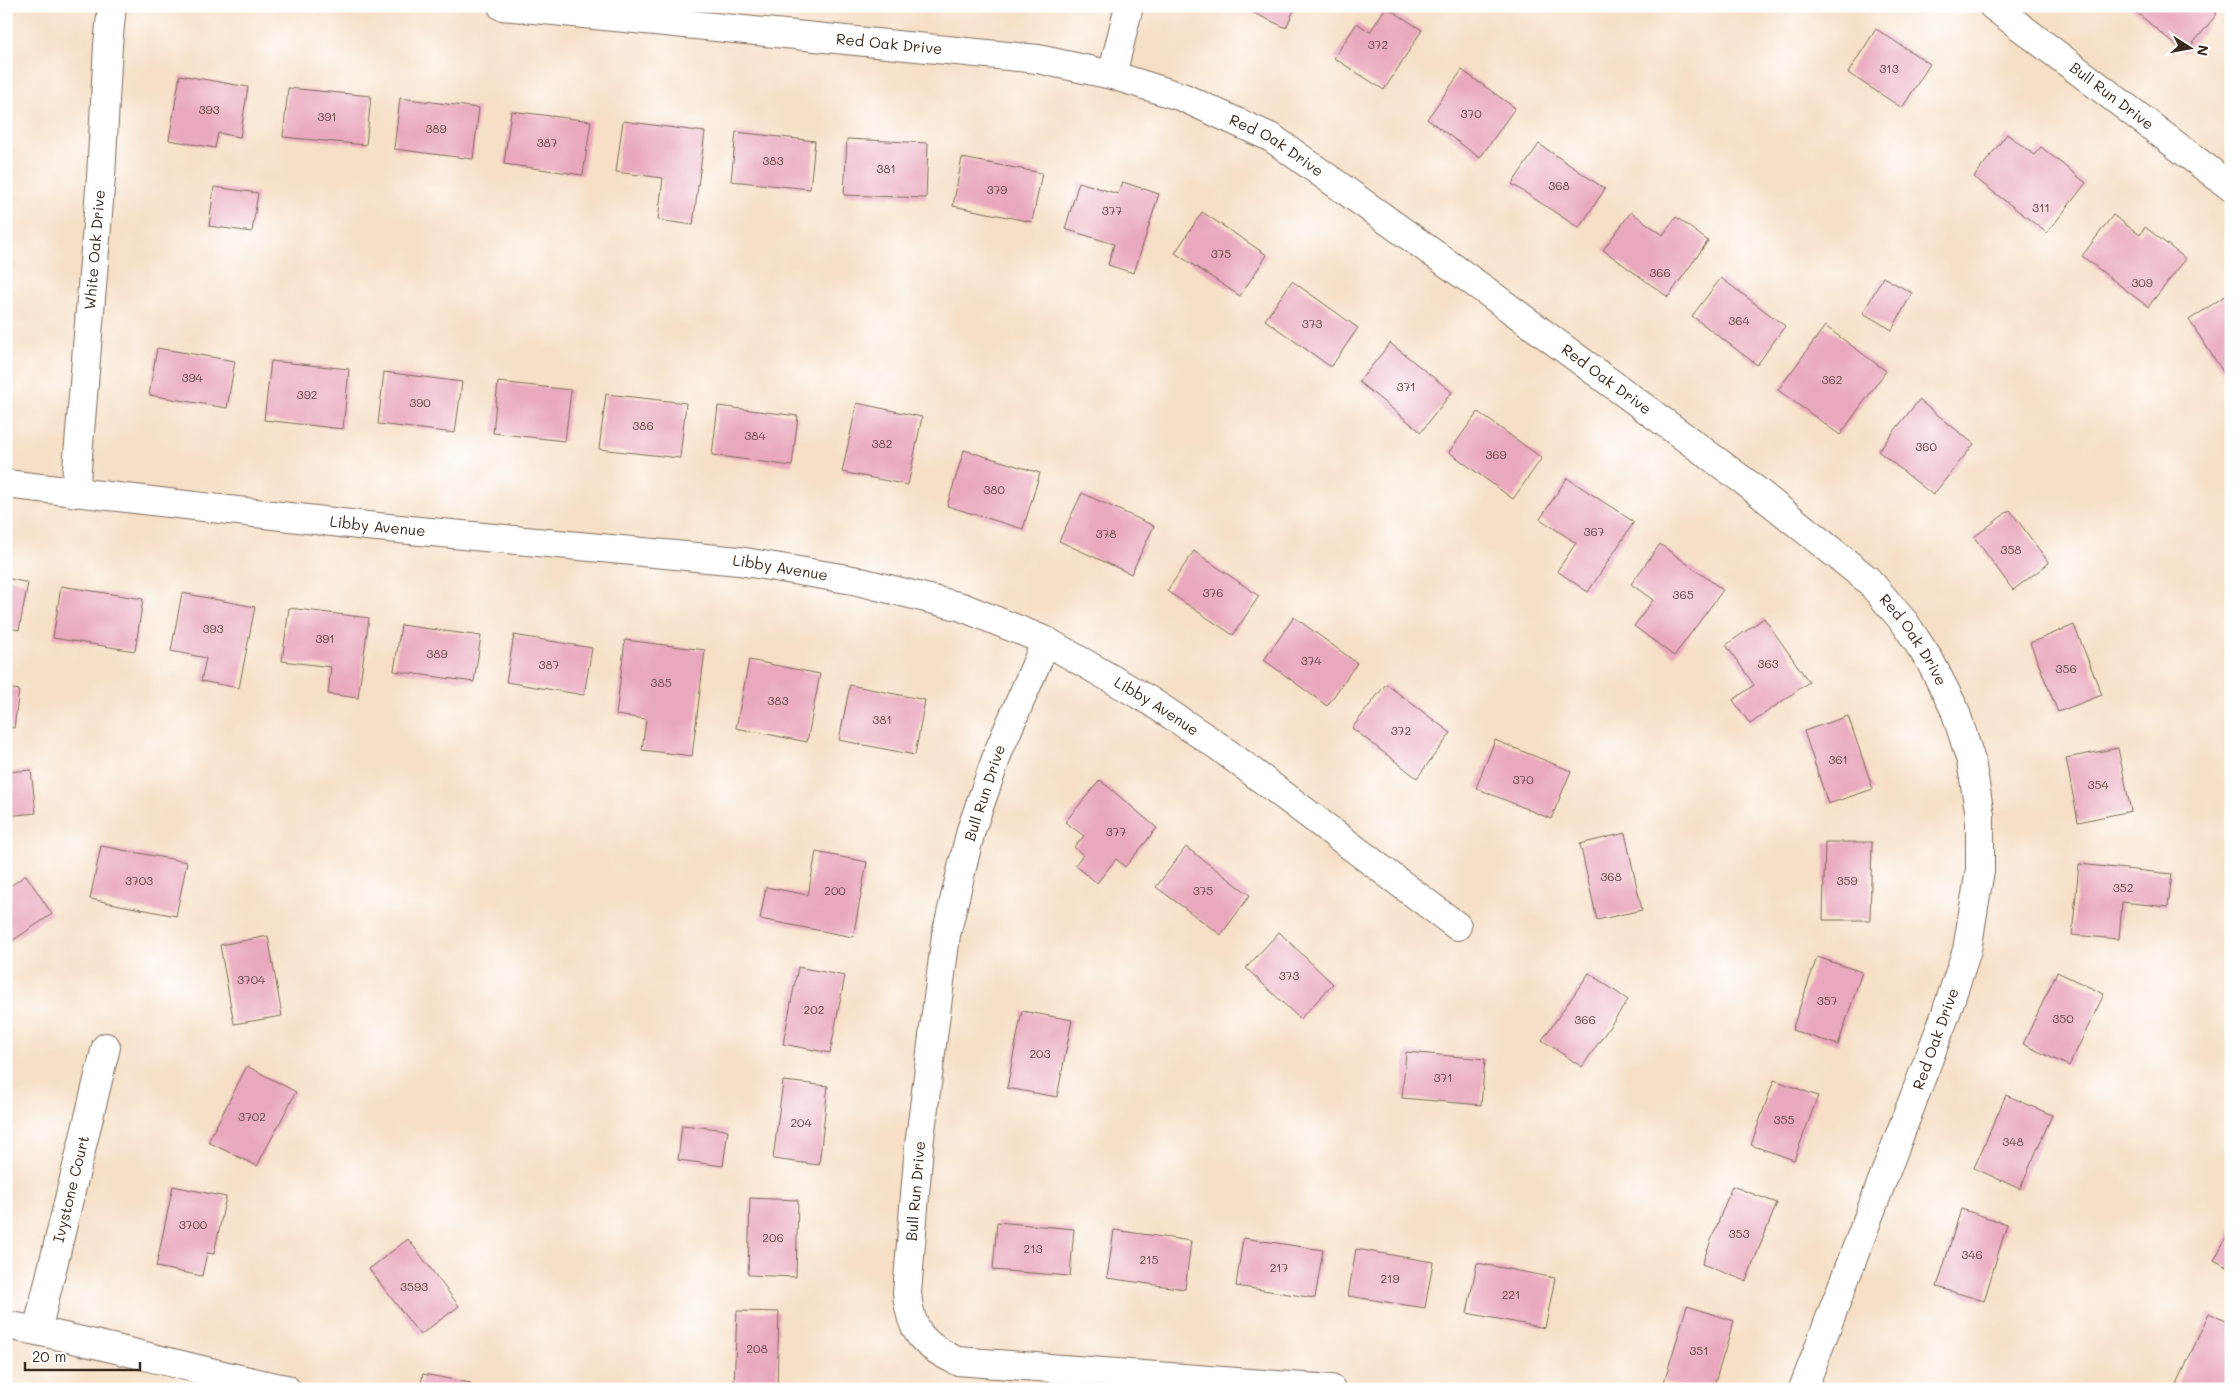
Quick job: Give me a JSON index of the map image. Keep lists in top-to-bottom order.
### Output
{
  "streets": {
    "street": [
      "Red Oak Drive",
      "Bull Run Drive",
      "White Oak Drive",
      "Libby Avenue",
      "Ivystone Court"
    ]
  },
  "crossings": [
    ["Bull Run Drive", "Libby Avenue"],
    ["White Oak Drive", "Libby Avenue"]
  ],
  "house_numbers": [
    "372",
    "313",
    "393",
    "370",
    "391",
    "389",
    "387",
    "383",
    "381",
    "368",
    "379",
    "311",
    "377",
    "375",
    "366",
    "309",
    "364",
    "373",
    "394",
    "362",
    "371",
    "392",
    "390",
    "386",
    "384",
    "382",
    "360",
    "369",
    "380",
    "367",
    "378",
    "358",
    "376",
    "365",
    "393",
    "391",
    "389",
    "374",
    "363",
    "387",
    "356",
    "385",
    "383",
    "381",
    "372",
    "361",
    "370",
    "354",
    "377",
    "368",
    "3703",
    "359",
    "352",
    "200",
    "375",
    "373",
    "3704",
    "357",
    "202",
    "350",
    "366",
    "203",
    "371",
    "3702",
    "355",
    "204",
    "348",
    "3700",
    "353",
    "206",
    "213",
    "346",
    "215",
    "217",
    "219",
    "3593",
    "221",
    "208",
    "351"
  ],
  "scale_bar": "20 m",
  "north": "right"
}
